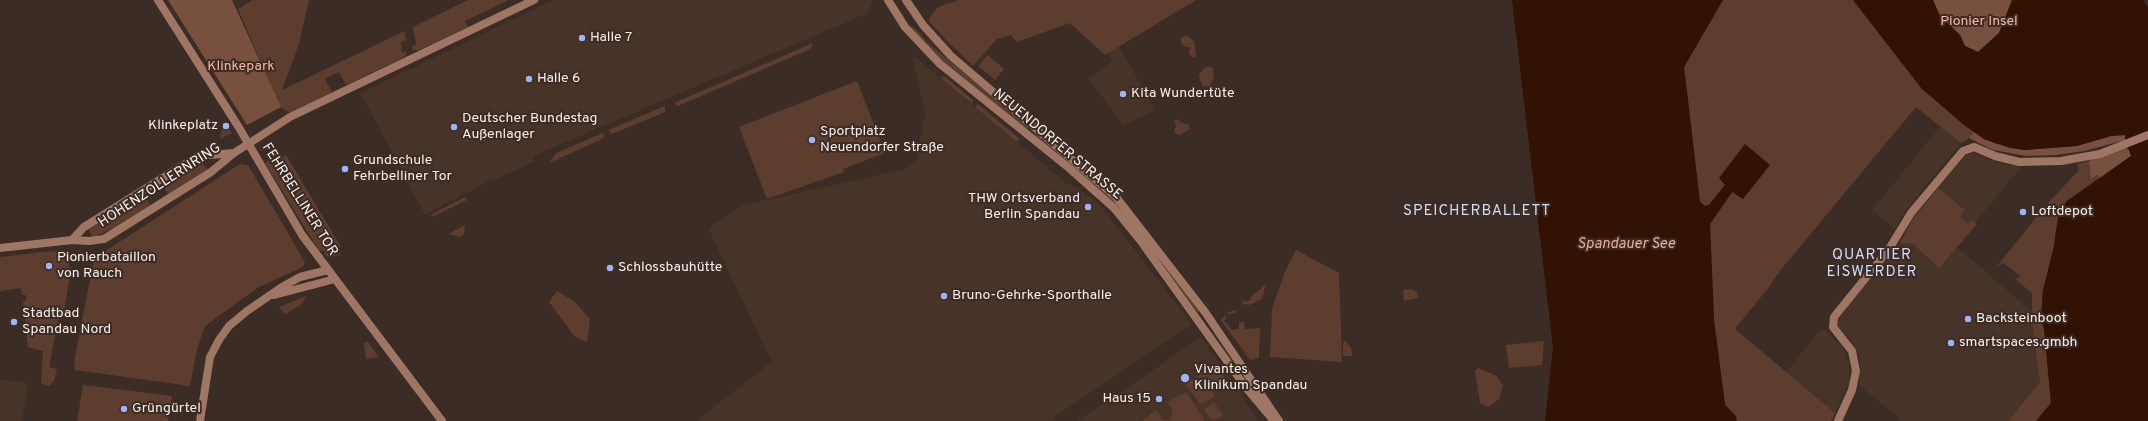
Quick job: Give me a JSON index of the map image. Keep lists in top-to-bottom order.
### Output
{
  "streets": {
    "main road": ["NEUENDORFER STRASSE", "HOHENZOLLERNRING", "FEHRBELLINER TOR"]
  },
  "crossings": [
    ["HOHENZOLLERNRING", "FEHRBELLINER TOR"]
  ],
  "districts": ["SPEICHERBALLETT", "QUARTIER EISWERDER"],
  "water": ["Spandauer See"],
  "parks": ["Pionier Insel", "Klinkepark"],
  "places": [
    "Halle 7",
    "Halle 6",
    "Kita Wundertüte",
    "Klinkeplatz",
    "Deutscher Bundestag Außenlager",
    "Sportplatz Neuendorfer Straße",
    "Grundschule Fehrbelliner Tor",
    "THW Ortsverband Berlin Spandau",
    "Loftdepot",
    "Pionierbataillon von Rauch",
    "Schlossbauhütte",
    "Bruno-Gehrke-Sporthalle",
    "Backsteinboot",
    "Stadtbad Spandau Nord",
    "smartspaces.gmbh",
    "Vivantes Klinikum Spandau",
    "Haus 15",
    "Grüngürtel"
  ]
}
